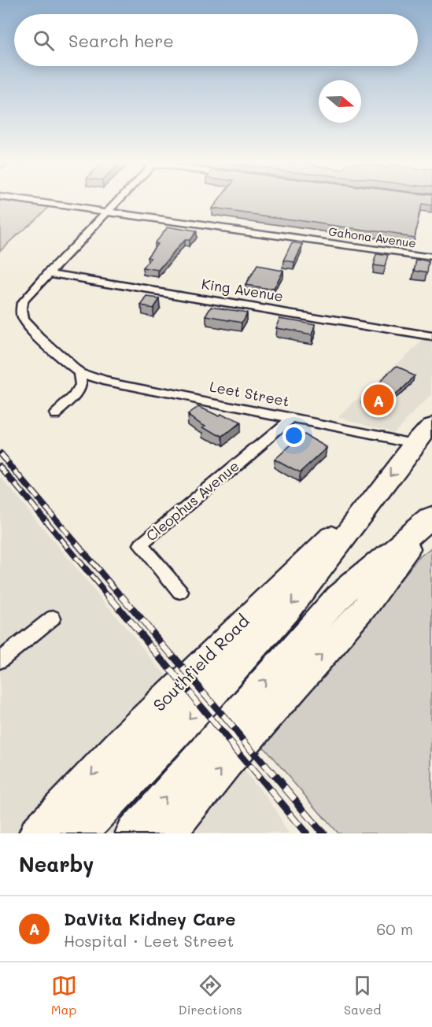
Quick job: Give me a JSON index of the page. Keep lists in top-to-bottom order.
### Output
{
  "streets": {
    "highway": ["Southfield Road"],
    "street": [
      "Gahona Avenue",
      "King Avenue",
      "Leet Street",
      "Cleophus Avenue"
    ]
  },
  "crossings": [
    ["Leet Street", "Cleophus Avenue"],
    ["Leet Street", "Southfield Road"]
  ],
  "north": "right",
  "page": {
    "search": "Search here",
    "pins": "A",
    "heading": "Nearby",
    "list": [
      {
        "mark": "A",
        "name": "DaVita Kidney Care",
        "note": "Hospital · Leet Street",
        "value": "60 m"
      }
    ],
    "nav": ["Map", "Directions", "Saved"]
  }
}
